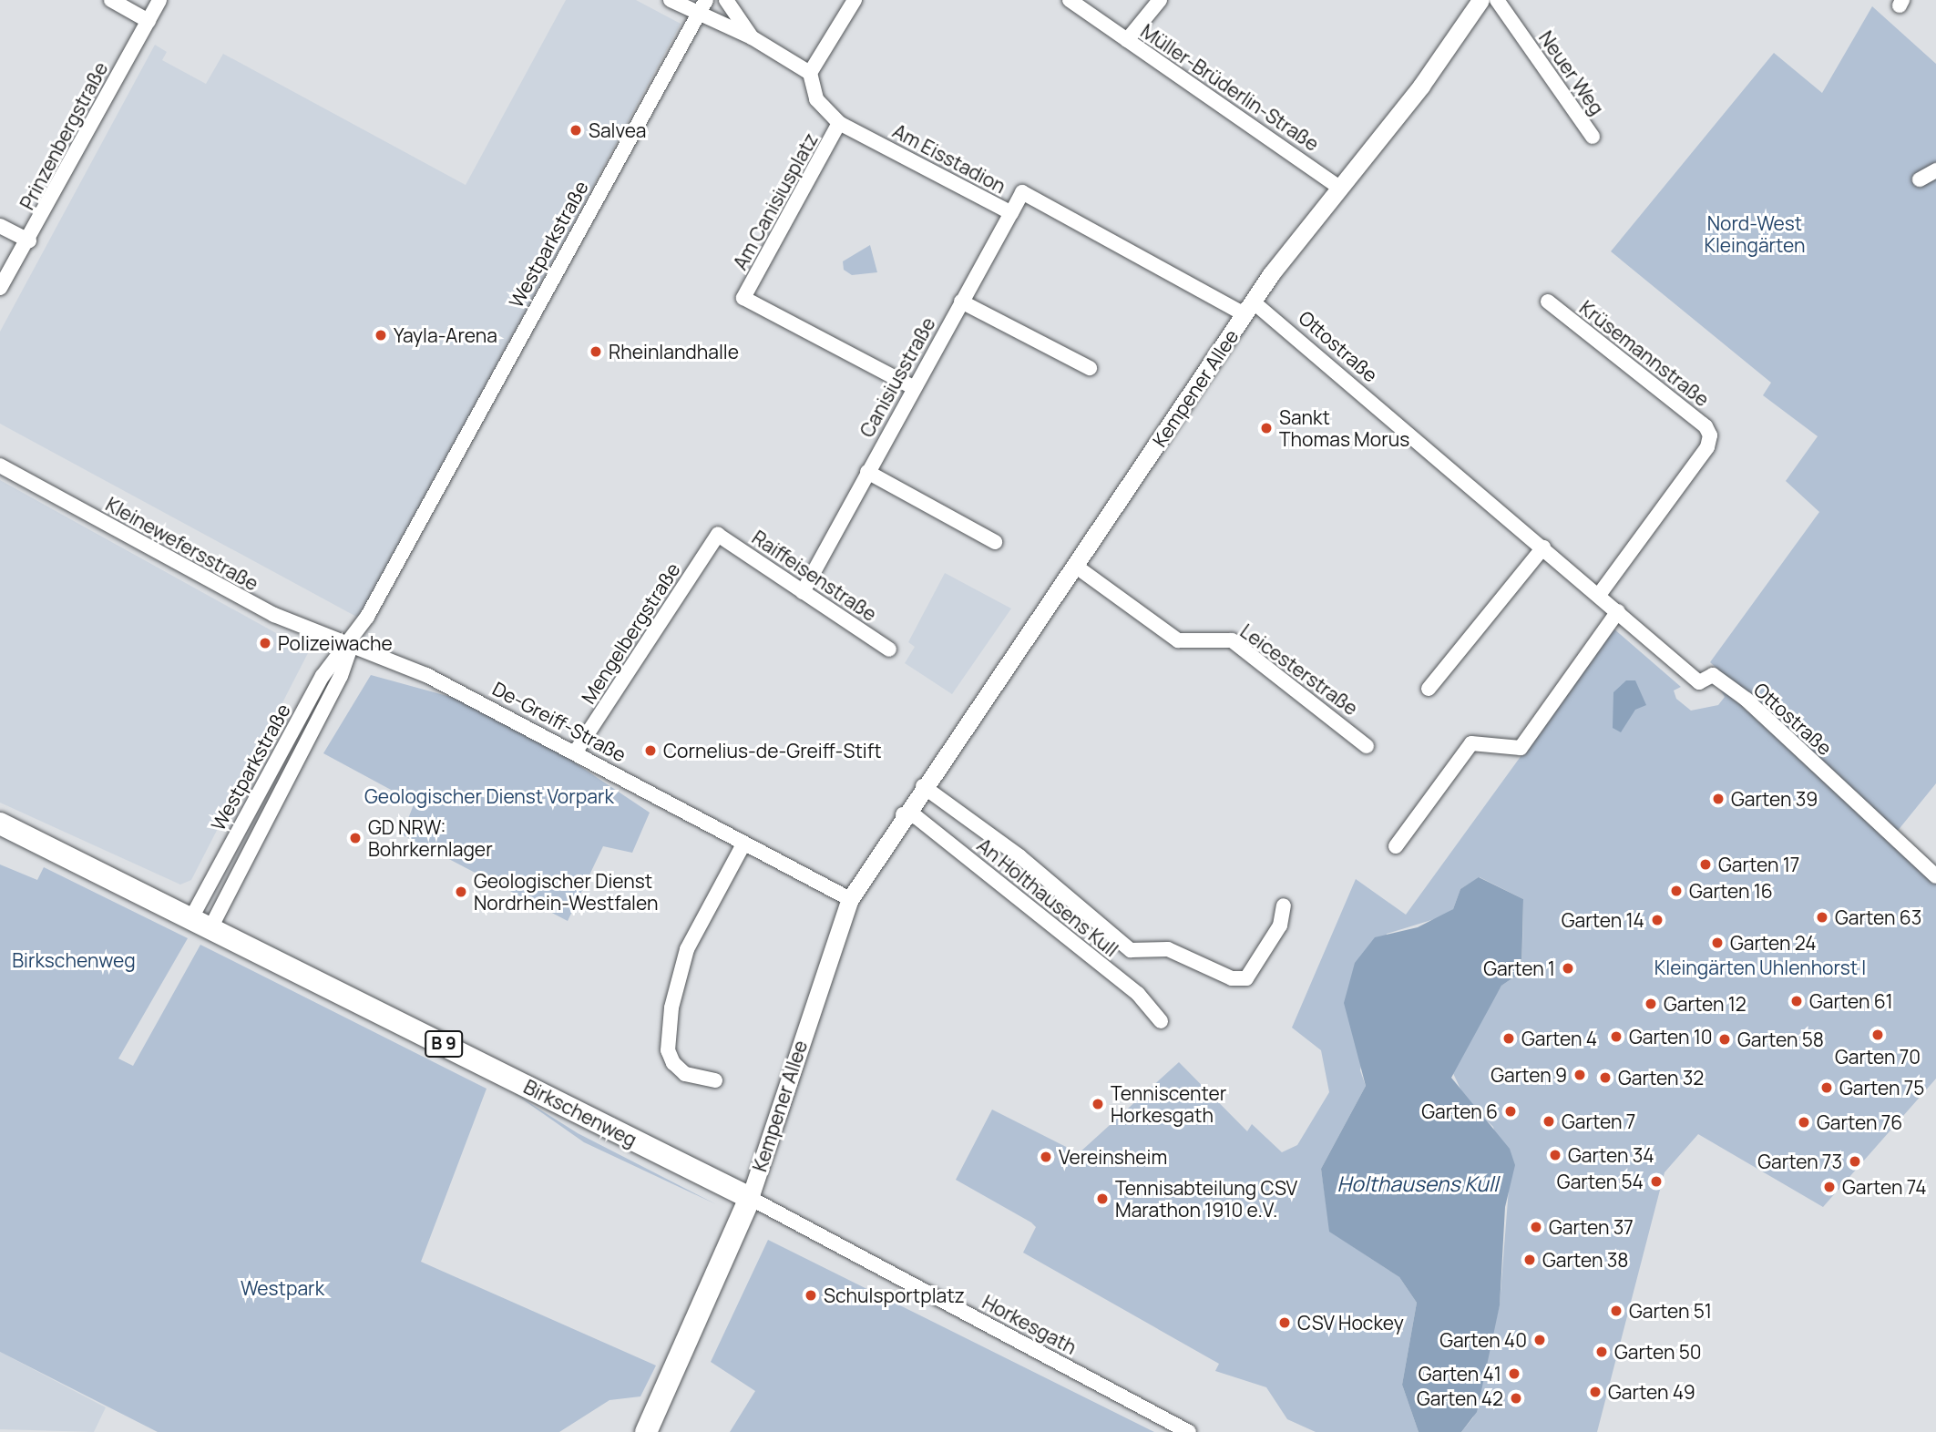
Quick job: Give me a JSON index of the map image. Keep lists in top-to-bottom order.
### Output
{
  "streets": {
    "main road": ["Kempener Allee", "B 9", "Birkschenweg"],
    "street": [
      "Neuer Weg",
      "Müller-Brüderlin-Straße",
      "Prinzenbergstraße",
      "Am Eisstadion",
      "Am Canisiusplatz",
      "Westparkstraße",
      "Ottostraße",
      "Krüsemannstraße",
      "Canisiusstraße",
      "Kleinewefersstraße",
      "Raiffeisenstraße",
      "Mengelbergstraße",
      "Leicesterstraße",
      "De-Greiff-Straße",
      "An Holthausens Kull",
      "Horkesgath"
    ]
  },
  "crossings": [
    ["Müller-Brüderlin-Straße", "Kempener Allee"],
    ["Am Eisstadion", "Am Canisiusplatz"],
    ["Am Eisstadion", "Ottostraße"],
    ["Am Eisstadion", "Canisiusstraße"],
    ["Am Eisstadion", "Kempener Allee"],
    ["Am Canisiusplatz", "Canisiusstraße"],
    ["Westparkstraße", "Kleinewefersstraße"],
    ["Westparkstraße", "De-Greiff-Straße"],
    ["Westparkstraße", "Birkschenweg"],
    ["Ottostraße", "Krüsemannstraße"],
    ["Ottostraße", "Kempener Allee"],
    ["Canisiusstraße", "Raiffeisenstraße"],
    ["Kempener Allee", "Leicesterstraße"],
    ["Kempener Allee", "De-Greiff-Straße"],
    ["Kempener Allee", "An Holthausens Kull"],
    ["Kempener Allee", "Birkschenweg"],
    ["Kempener Allee", "Horkesgath"],
    ["Kleinewefersstraße", "De-Greiff-Straße"],
    ["Raiffeisenstraße", "Mengelbergstraße"],
    ["Mengelbergstraße", "De-Greiff-Straße"],
    ["Birkschenweg", "Horkesgath"]
  ],
  "water": ["Holthausens Kull"],
  "parks": [
    "Nord-West Kleingärten",
    "Geologischer Dienst Vorpark",
    "Birkschenweg",
    "Kleingärten Uhlenhorst I",
    "Westpark"
  ],
  "places": [
    "Salvea",
    "Yayla-Arena",
    "Rheinlandhalle",
    "Sankt Thomas Morus",
    "Polizeiwache",
    "Cornelius-de-Greiff-Stift",
    "Garten 39",
    "GD NRW: Bohrkernlager",
    "Garten 17",
    "Garten 16",
    "Geologischer Dienst Nordrhein-Westfalen",
    "Garten 63",
    "Garten 14",
    "Garten 24",
    "Garten 1",
    "Garten 61",
    "Garten 12",
    "Garten 70",
    "Garten 10",
    "Garten 4",
    "Garten 58",
    "Garten 9",
    "Garten 32",
    "Garten 75",
    "Tenniscenter Horkesgath",
    "Garten 6",
    "Garten 7",
    "Garten 76",
    "Garten 34",
    "Vereinsheim",
    "Garten 73",
    "Garten 54",
    "Garten 74",
    "Tennisabteilung CSV Marathon 1910 e.V.",
    "Garten 37",
    "Garten 38",
    "Schulsportplatz",
    "Garten 51",
    "CSV Hockey",
    "Garten 40",
    "Garten 50",
    "Garten 41",
    "Garten 49",
    "Garten 42"
  ]
}
